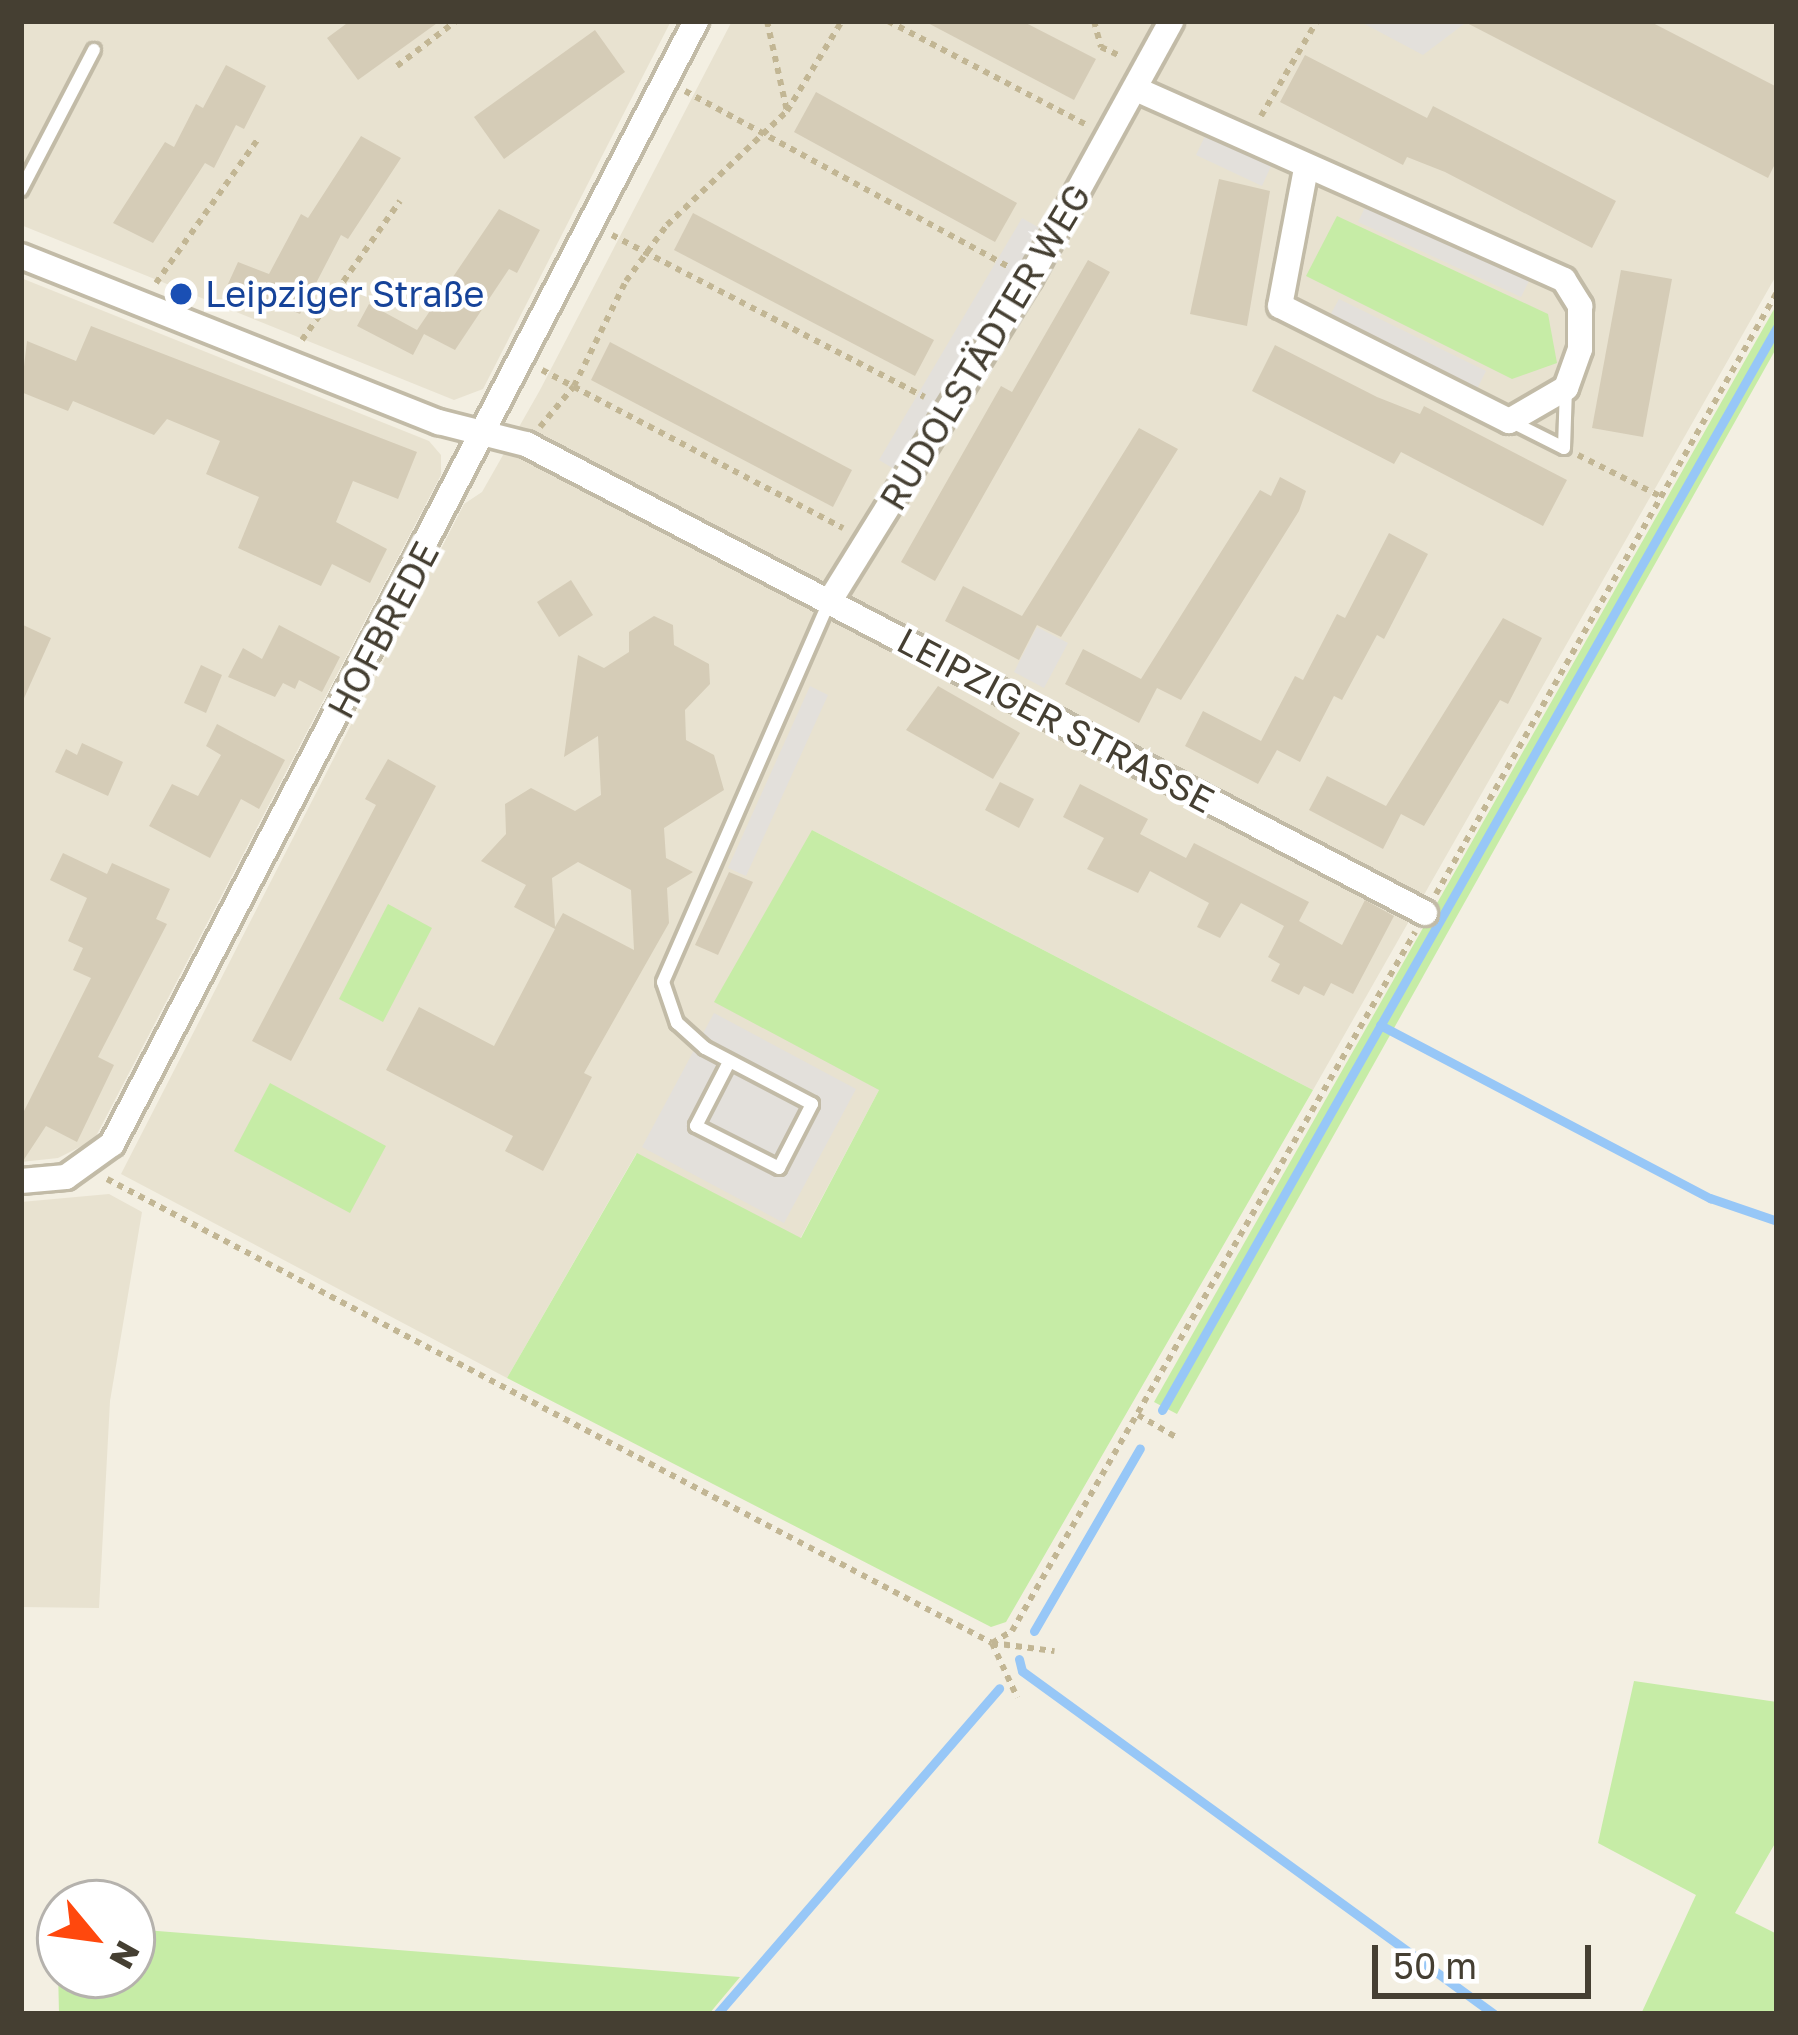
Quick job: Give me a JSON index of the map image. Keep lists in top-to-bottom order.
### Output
{
  "streets": {
    "street": ["RUDOLSTÄDTER WEG", "HOFBREDE", "LEIPZIGER STRASSE"]
  },
  "crossings": [
    ["RUDOLSTÄDTER WEG", "LEIPZIGER STRASSE"],
    ["HOFBREDE", "LEIPZIGER STRASSE"]
  ],
  "places": ["Leipziger Straße"],
  "scale_bar": "50 m",
  "north": "bottom right"
}
